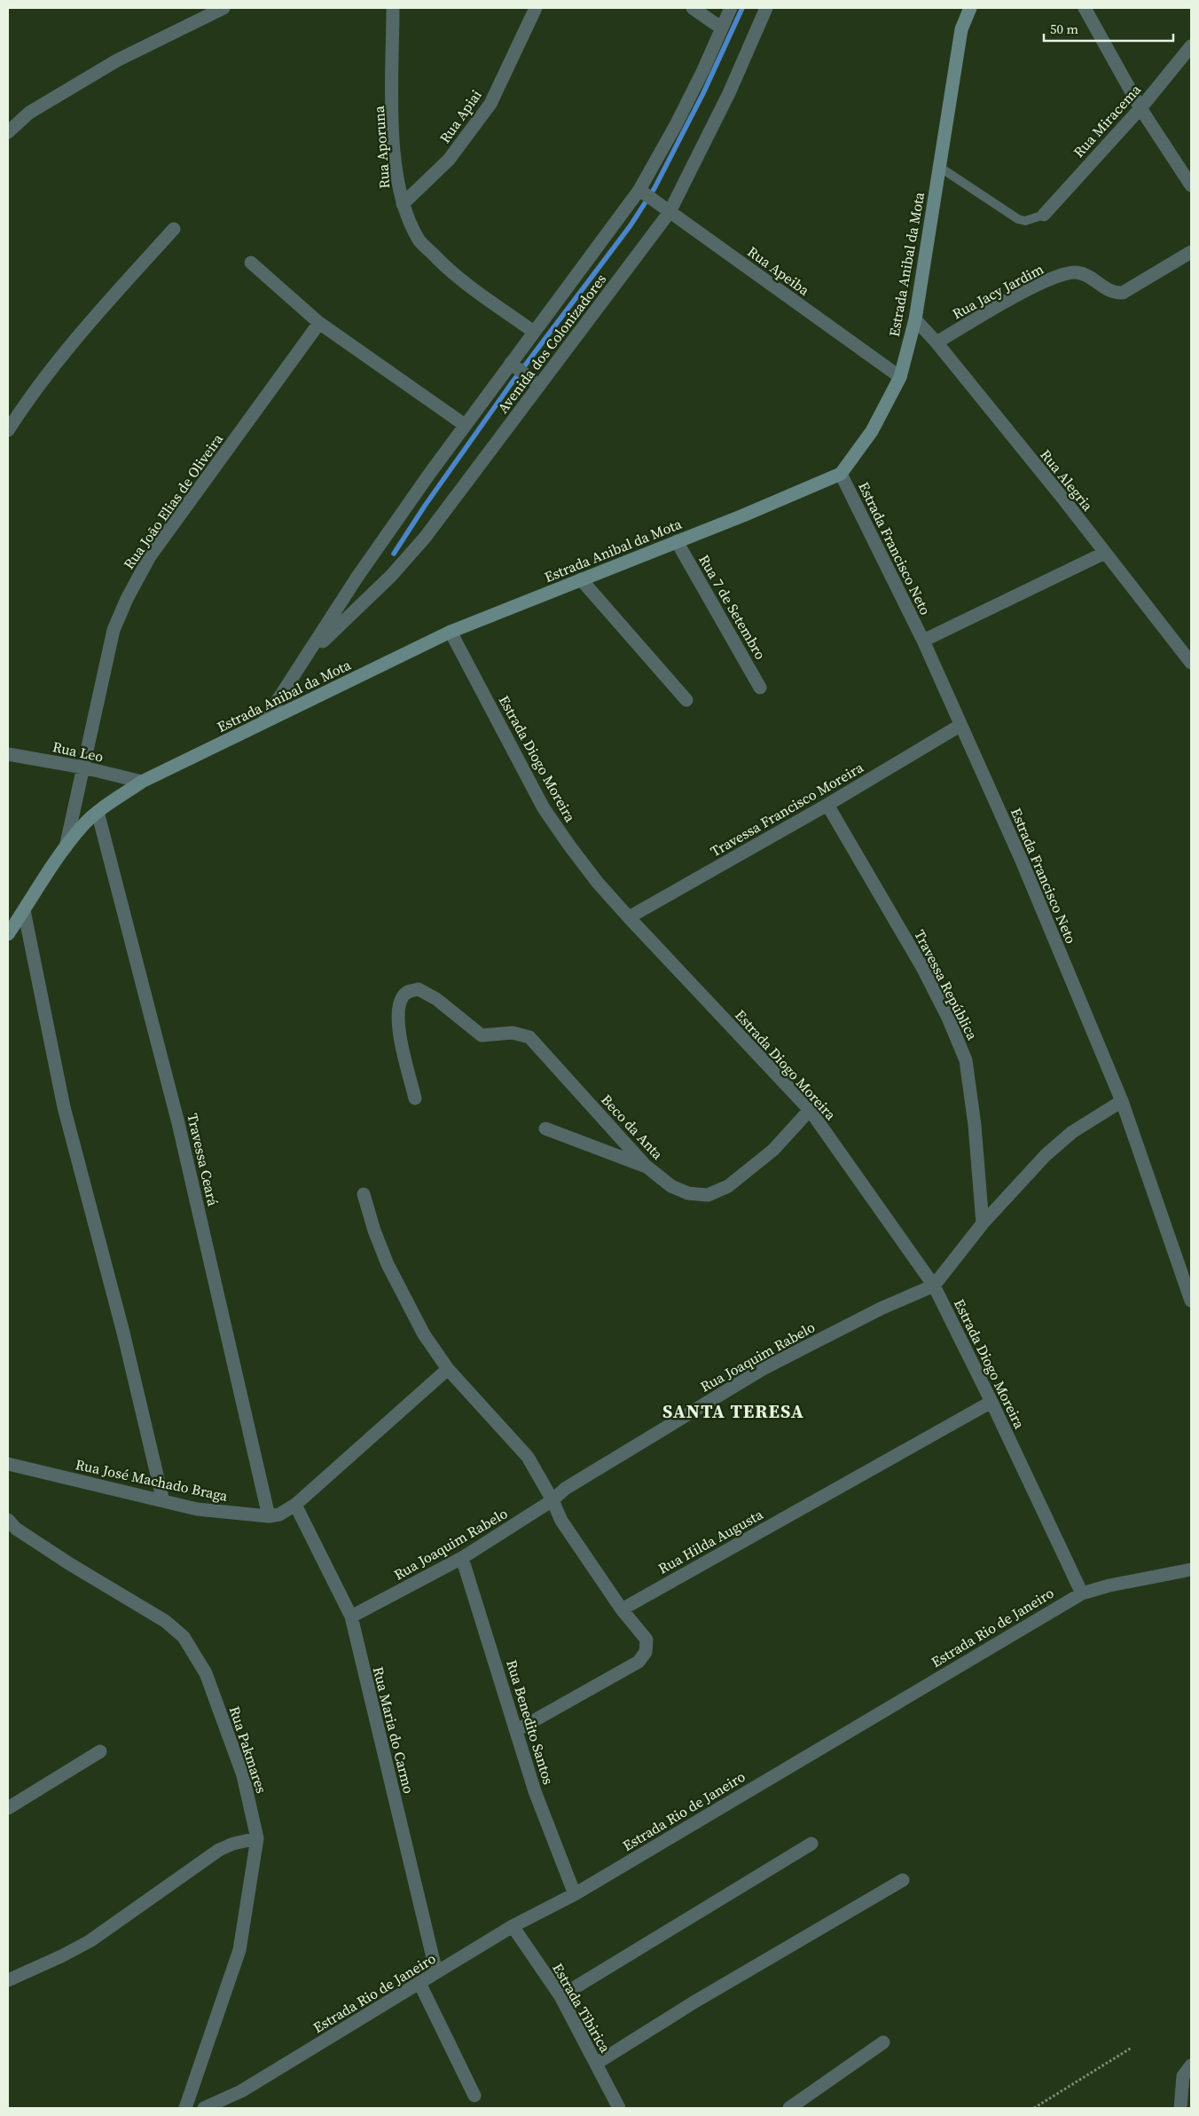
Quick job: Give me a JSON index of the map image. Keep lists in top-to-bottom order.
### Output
{
  "streets": {
    "street": [
      "Rua Apiai",
      "Rua Miracema",
      "Rua Aporuna",
      "Estrada Anibal da Mota",
      "Rua Apeiba",
      "Rua Jacy Jardim",
      "Avenida dos Colonizadores",
      "Rua Alegria",
      "Rua Joāo Elias de Oliveira",
      "Estrada Francisco Neto",
      "Rua 7 de Setembro",
      "Rua Leo",
      "Estrada Diogo Moreira",
      "Travessa Francisco Moreira",
      "Travessa República",
      "Beco da Anta",
      "Travessa Ceará",
      "Rua Joaquim Rabelo",
      "Rua José Machado Braga",
      "Rua Hilda Augusta",
      "Estrada Rio de Janeiro",
      "Rua Benedito Santos",
      "Rua Maria do Carmo",
      "Rua Pakmares",
      "Estrada Tibirica"
    ]
  },
  "crossings": [
    ["Rua Apiai", "Rua Aporuna"],
    ["Rua Aporuna", "Avenida dos Colonizadores"],
    ["Estrada Anibal da Mota", "Rua Apeiba"],
    ["Estrada Anibal da Mota", "Avenida dos Colonizadores"],
    ["Estrada Anibal da Mota", "Rua Alegria"],
    ["Estrada Anibal da Mota", "Rua Joāo Elias de Oliveira"],
    ["Estrada Anibal da Mota", "Estrada Francisco Neto"],
    ["Estrada Anibal da Mota", "Rua 7 de Setembro"],
    ["Estrada Anibal da Mota", "Rua Leo"],
    ["Estrada Anibal da Mota", "Estrada Diogo Moreira"],
    ["Estrada Anibal da Mota", "Travessa Ceará"],
    ["Rua Apeiba", "Avenida dos Colonizadores"],
    ["Rua Jacy Jardim", "Rua Alegria"],
    ["Rua Joāo Elias de Oliveira", "Rua Leo"],
    ["Estrada Francisco Neto", "Travessa Francisco Moreira"],
    ["Estrada Francisco Neto", "Rua Joaquim Rabelo"],
    ["Estrada Diogo Moreira", "Travessa Francisco Moreira"],
    ["Estrada Diogo Moreira", "Beco da Anta"],
    ["Estrada Diogo Moreira", "Rua Joaquim Rabelo"],
    ["Estrada Diogo Moreira", "Rua Hilda Augusta"],
    ["Estrada Diogo Moreira", "Estrada Rio de Janeiro"],
    ["Travessa Francisco Moreira", "Travessa República"],
    ["Travessa República", "Rua Joaquim Rabelo"],
    ["Travessa Ceará", "Rua José Machado Braga"],
    ["Rua Joaquim Rabelo", "Rua Benedito Santos"],
    ["Rua Joaquim Rabelo", "Rua Maria do Carmo"],
    ["Rua José Machado Braga", "Rua Maria do Carmo"],
    ["Estrada Rio de Janeiro", "Rua Benedito Santos"],
    ["Estrada Rio de Janeiro", "Rua Maria do Carmo"],
    ["Estrada Rio de Janeiro", "Estrada Tibirica"]
  ],
  "districts": ["SANTA TERESA"],
  "scale_bar": "50 m"
}
